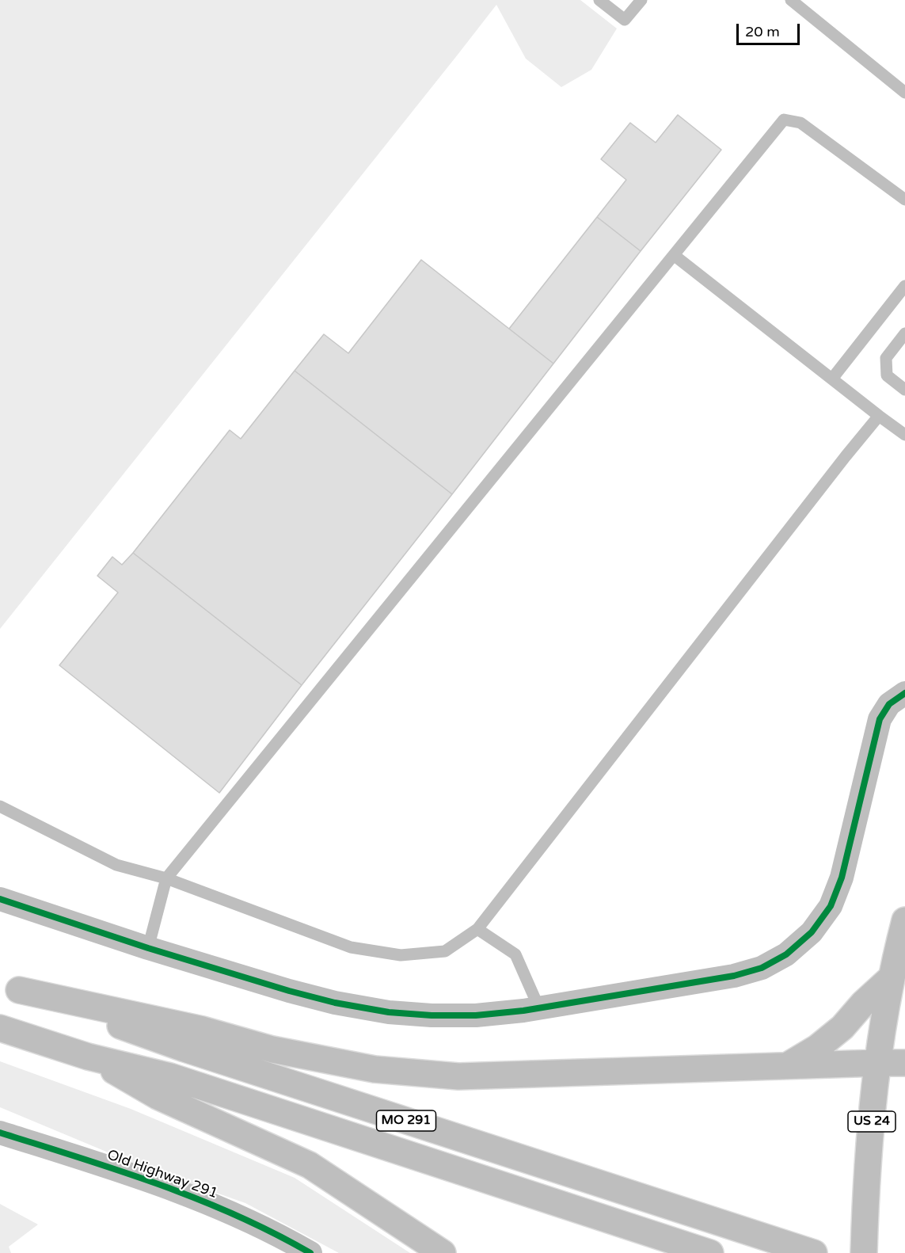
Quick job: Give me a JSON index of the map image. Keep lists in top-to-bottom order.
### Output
{
  "streets": {
    "highway": ["MO 291", "US 24"],
    "street": ["Old Highway 291"]
  },
  "scale_bar": "20 m"
}
